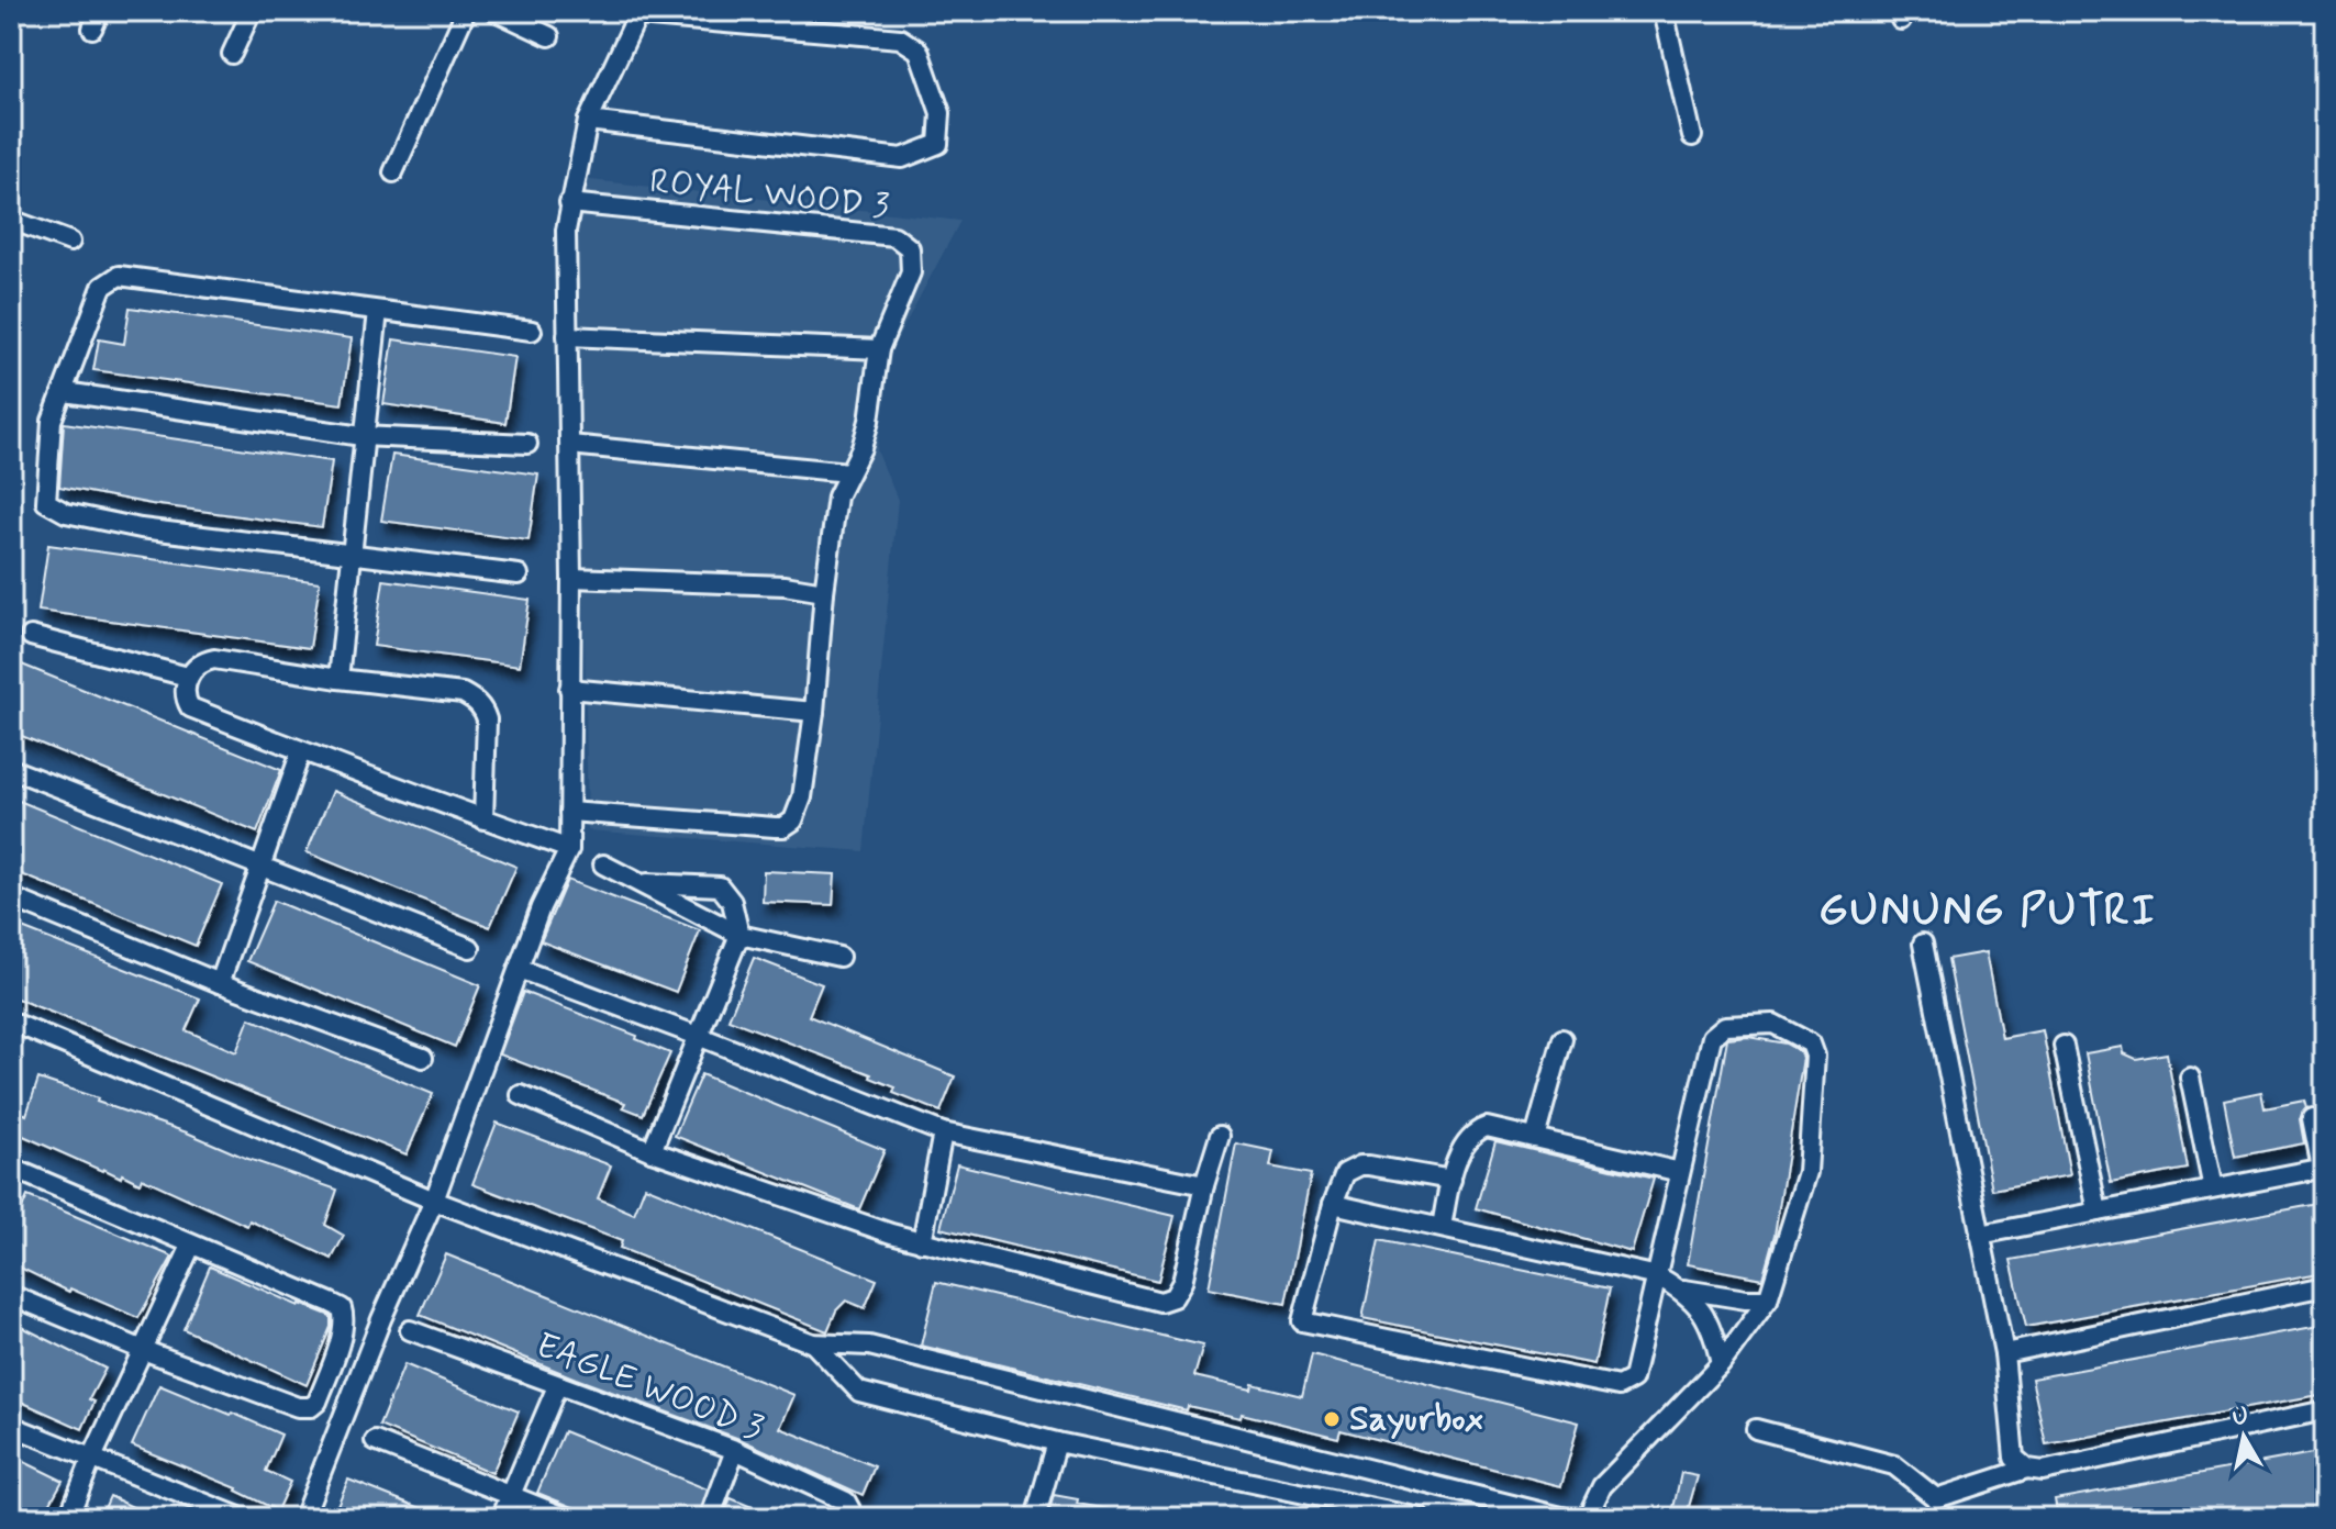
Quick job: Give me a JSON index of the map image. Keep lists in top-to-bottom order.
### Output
{
  "streets": {
    "street": ["ROYAL WOOD 3", "EAGLE WOOD 3"]
  },
  "districts": ["GUNUNG PUTRI"],
  "places": ["Sayurbox"],
  "north": "top"
}
